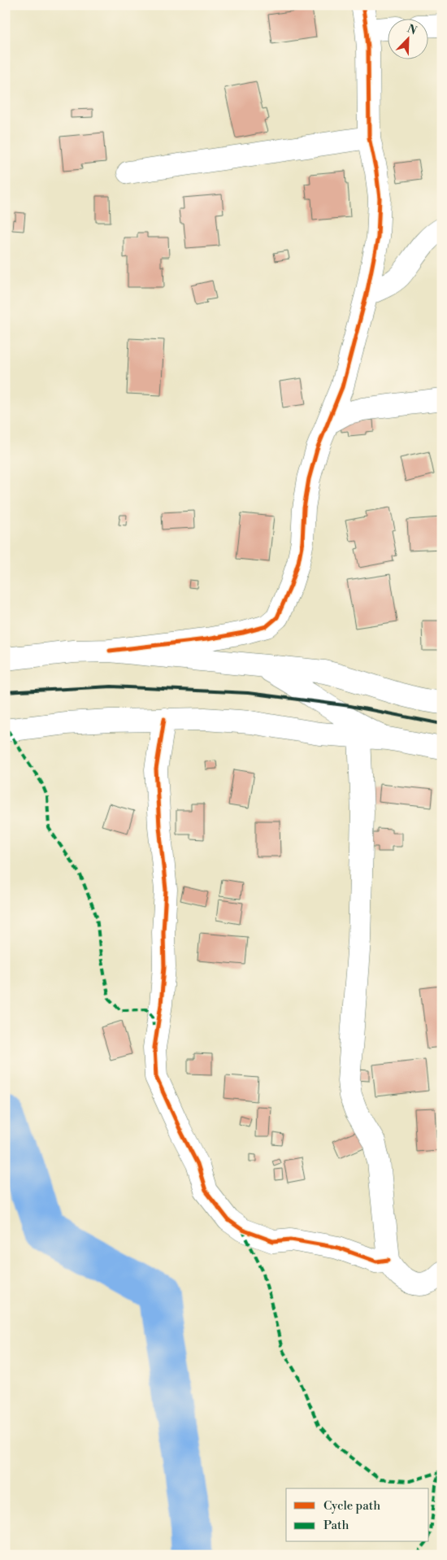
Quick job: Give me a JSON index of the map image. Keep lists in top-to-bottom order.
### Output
{
  "legend": ["Cycle path", "Path"],
  "north": "top right"
}
